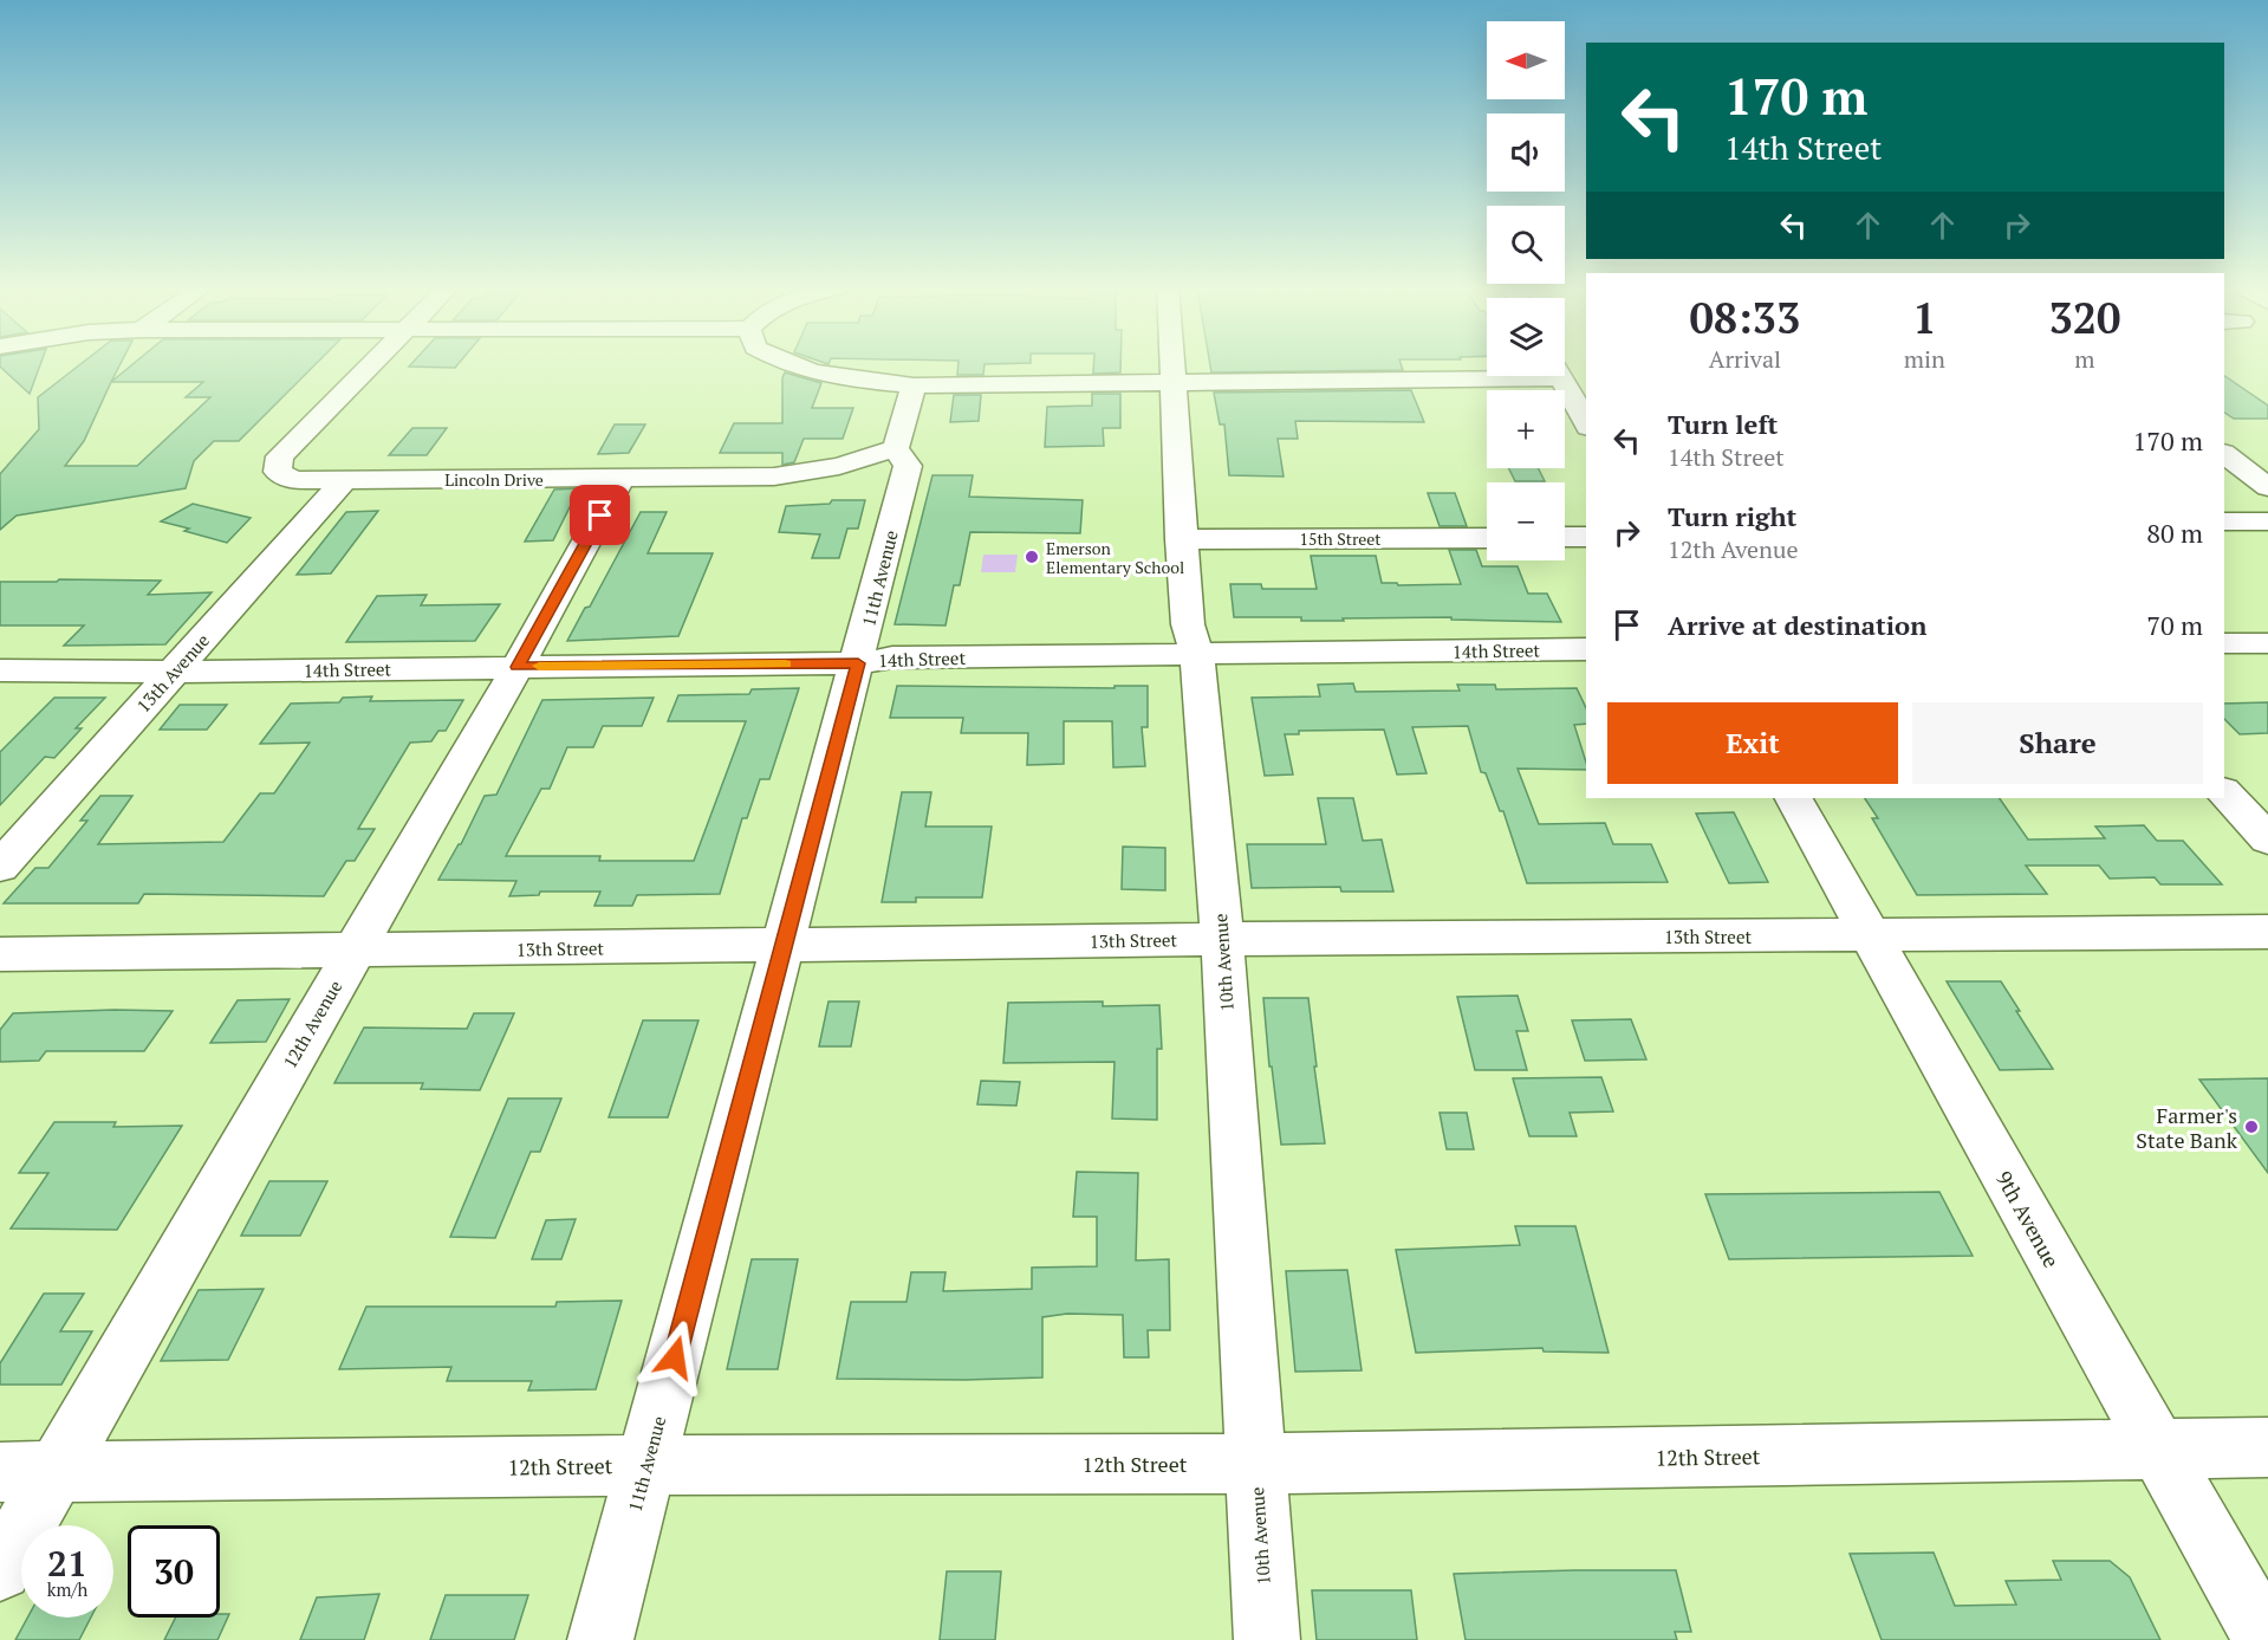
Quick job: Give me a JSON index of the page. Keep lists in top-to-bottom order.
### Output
{
  "streets": {
    "street": [
      "Lincoln Drive",
      "15th Street",
      "11th Avenue",
      "14th Street",
      "13th Avenue",
      "13th Street",
      "10th Avenue",
      "12th Avenue",
      "9th Avenue",
      "12th Street"
    ]
  },
  "crossings": [
    ["Lincoln Drive", "11th Avenue"],
    ["Lincoln Drive", "13th Avenue"],
    ["Lincoln Drive", "12th Avenue"],
    ["15th Street", "10th Avenue"],
    ["11th Avenue", "14th Street"],
    ["11th Avenue", "13th Street"],
    ["11th Avenue", "12th Street"],
    ["14th Street", "13th Avenue"],
    ["14th Street", "10th Avenue"],
    ["14th Street", "12th Avenue"],
    ["13th Street", "10th Avenue"],
    ["13th Street", "12th Avenue"],
    ["13th Street", "9th Avenue"],
    ["10th Avenue", "12th Street"],
    ["12th Avenue", "12th Street"],
    ["9th Avenue", "12th Street"]
  ],
  "places": ["Emerson Elementary School", "Farmer's State Bank"],
  "north": "left",
  "page": {
    "map_buttons": ["+", "−"],
    "turn": ["170 m", "14th Street"],
    "eta": [
      "08:33",
      "Arrival",
      "1",
      "min",
      "320",
      "m"
    ],
    "list": [
      {
        "name": "Turn left",
        "note": "14th Street",
        "value": "170 m"
      },
      {
        "name": "Turn right",
        "note": "12th Avenue",
        "value": "80 m"
      },
      {
        "name": "Arrive at destination",
        "value": "70 m"
      }
    ],
    "buttons": ["Exit", "Share"],
    "speed": "21 km/h",
    "limit": "30"
  }
}
